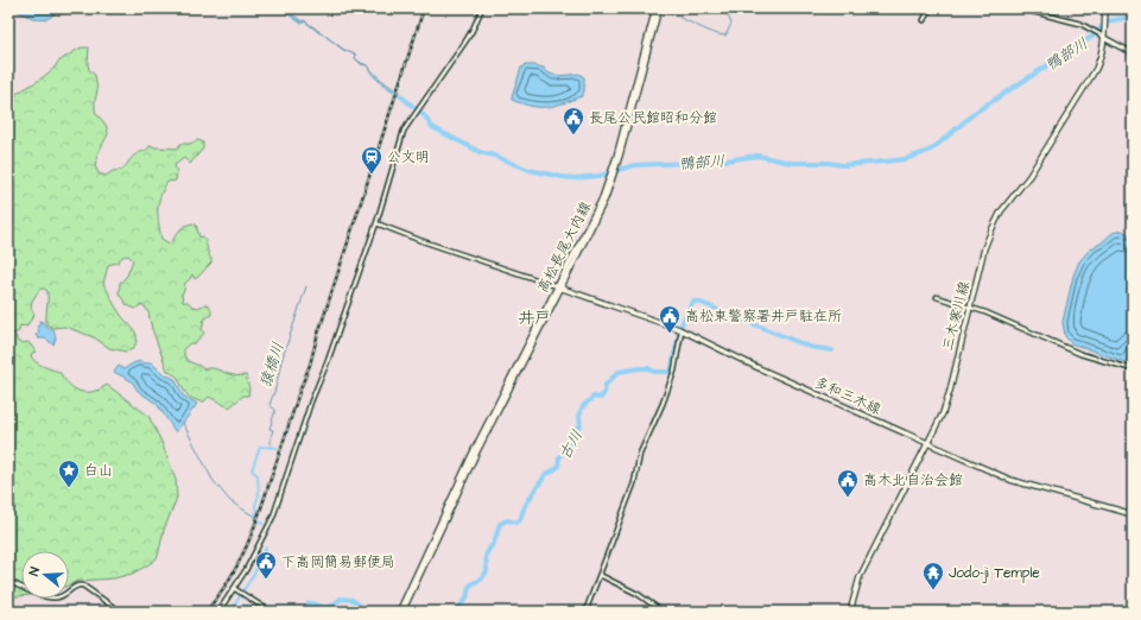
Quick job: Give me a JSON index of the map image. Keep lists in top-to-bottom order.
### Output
{
  "streets": {
    "main road": ["高松長尾大内線", "三木寒川線", "多和三木線"]
  },
  "crossings": [
    ["高松長尾大内線", "多和三木線"],
    ["三木寒川線", "多和三木線"]
  ],
  "districts": ["井戸"],
  "water": ["鴨部川", "猿橋川", "古川"],
  "places": {
    "public building": [
      "長尾公民館昭和分館",
      "高松東警察署井戸駐在所",
      "高木北自治会館",
      "下高岡簡易郵便局"
    ],
    "station": ["公文明"],
    "place": ["白山"],
    "temple": ["Jodo-ji Temple"]
  },
  "north": "left"
}
